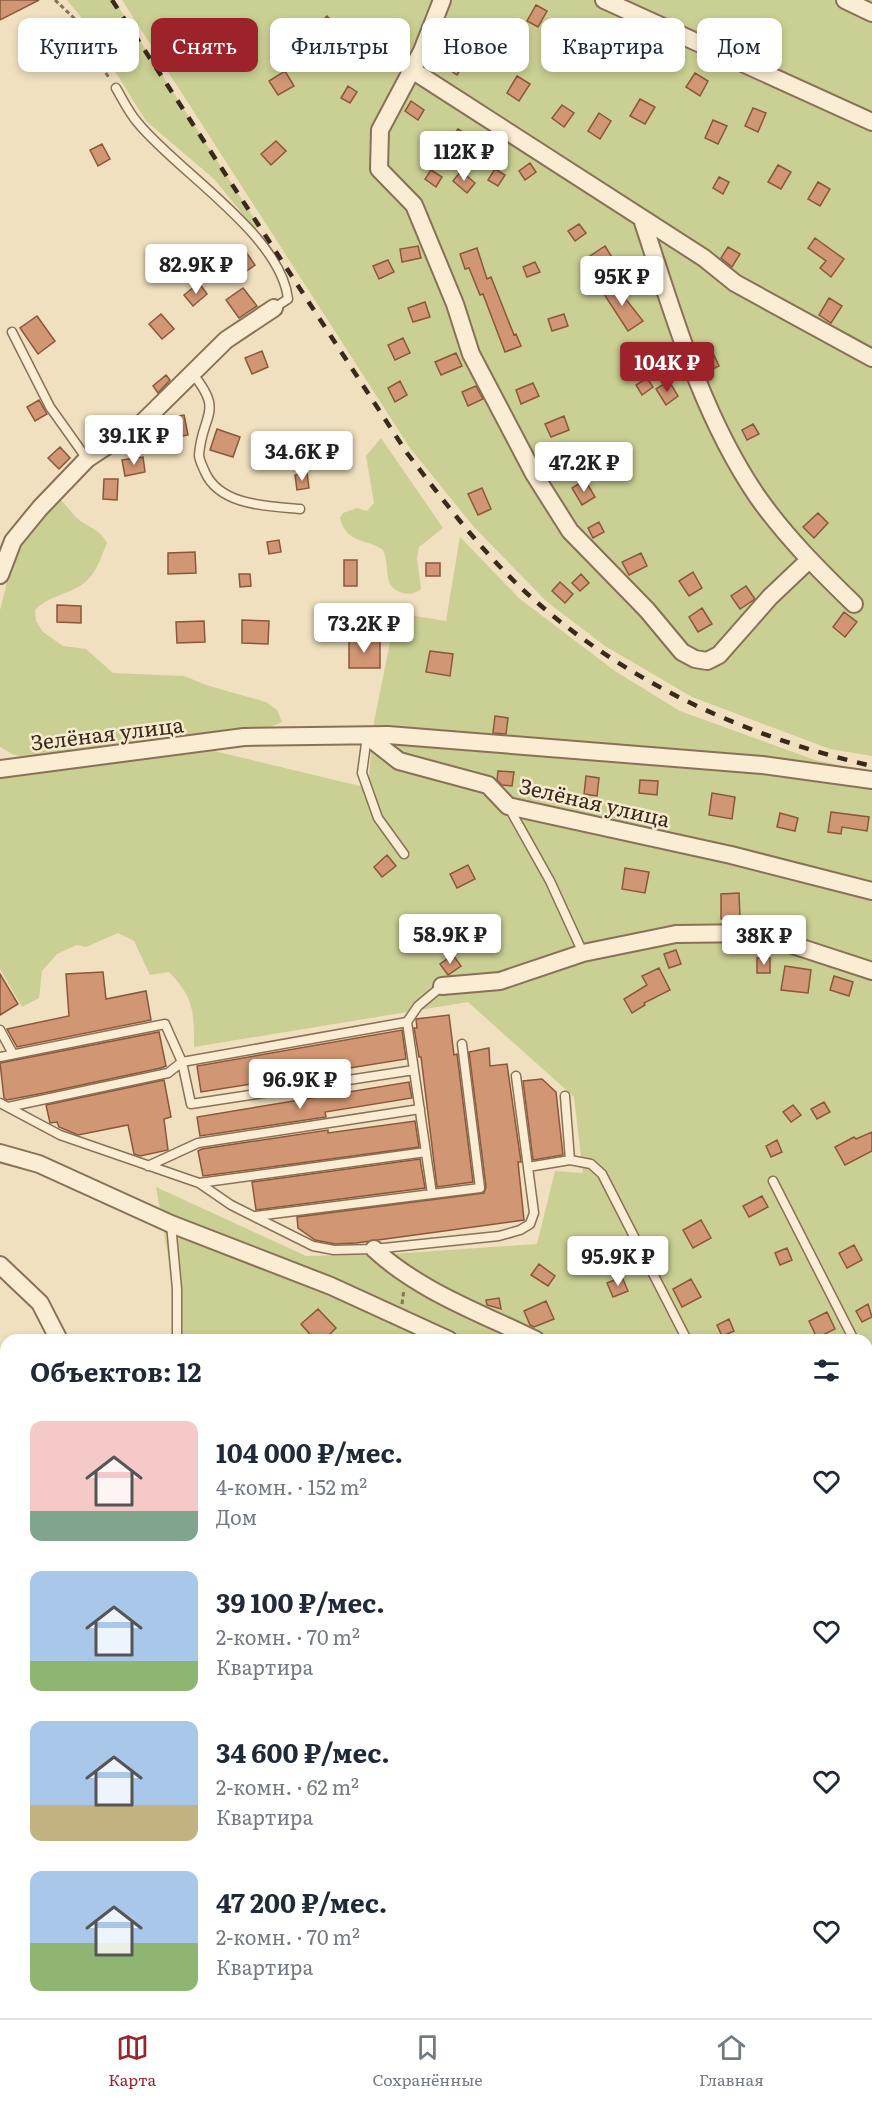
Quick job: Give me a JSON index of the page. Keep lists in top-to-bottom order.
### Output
{
  "streets": {
    "street": ["Зелёная улица"]
  },
  "page": {
    "chip": [
      "Купить",
      "Снять",
      "Фильтры",
      "Новое",
      "Квартира",
      "Дом"
    ],
    "price": [
      "112K ₽",
      "82.9K ₽",
      "95K ₽",
      "104K ₽",
      "39.1K ₽",
      "34.6K ₽",
      "47.2K ₽",
      "73.2K ₽",
      "58.9K ₽",
      "38K ₽",
      "96.9K ₽",
      "95.9K ₽"
    ],
    "heading": "Объектов: 12",
    "list": [
      {
        "name": "104 000 ₽/мес.",
        "note": "4-комн. · 152 m² · Дом"
      },
      {
        "name": "39 100 ₽/мес.",
        "note": "2-комн. · 70 m² · Квартира"
      },
      {
        "name": "34 600 ₽/мес.",
        "note": "2-комн. · 62 m² · Квартира"
      },
      {
        "name": "47 200 ₽/мес.",
        "note": "2-комн. · 70 m² · Квартира"
      }
    ],
    "tabs": ["Карта", "Сохранённые", "Главная"]
  }
}
